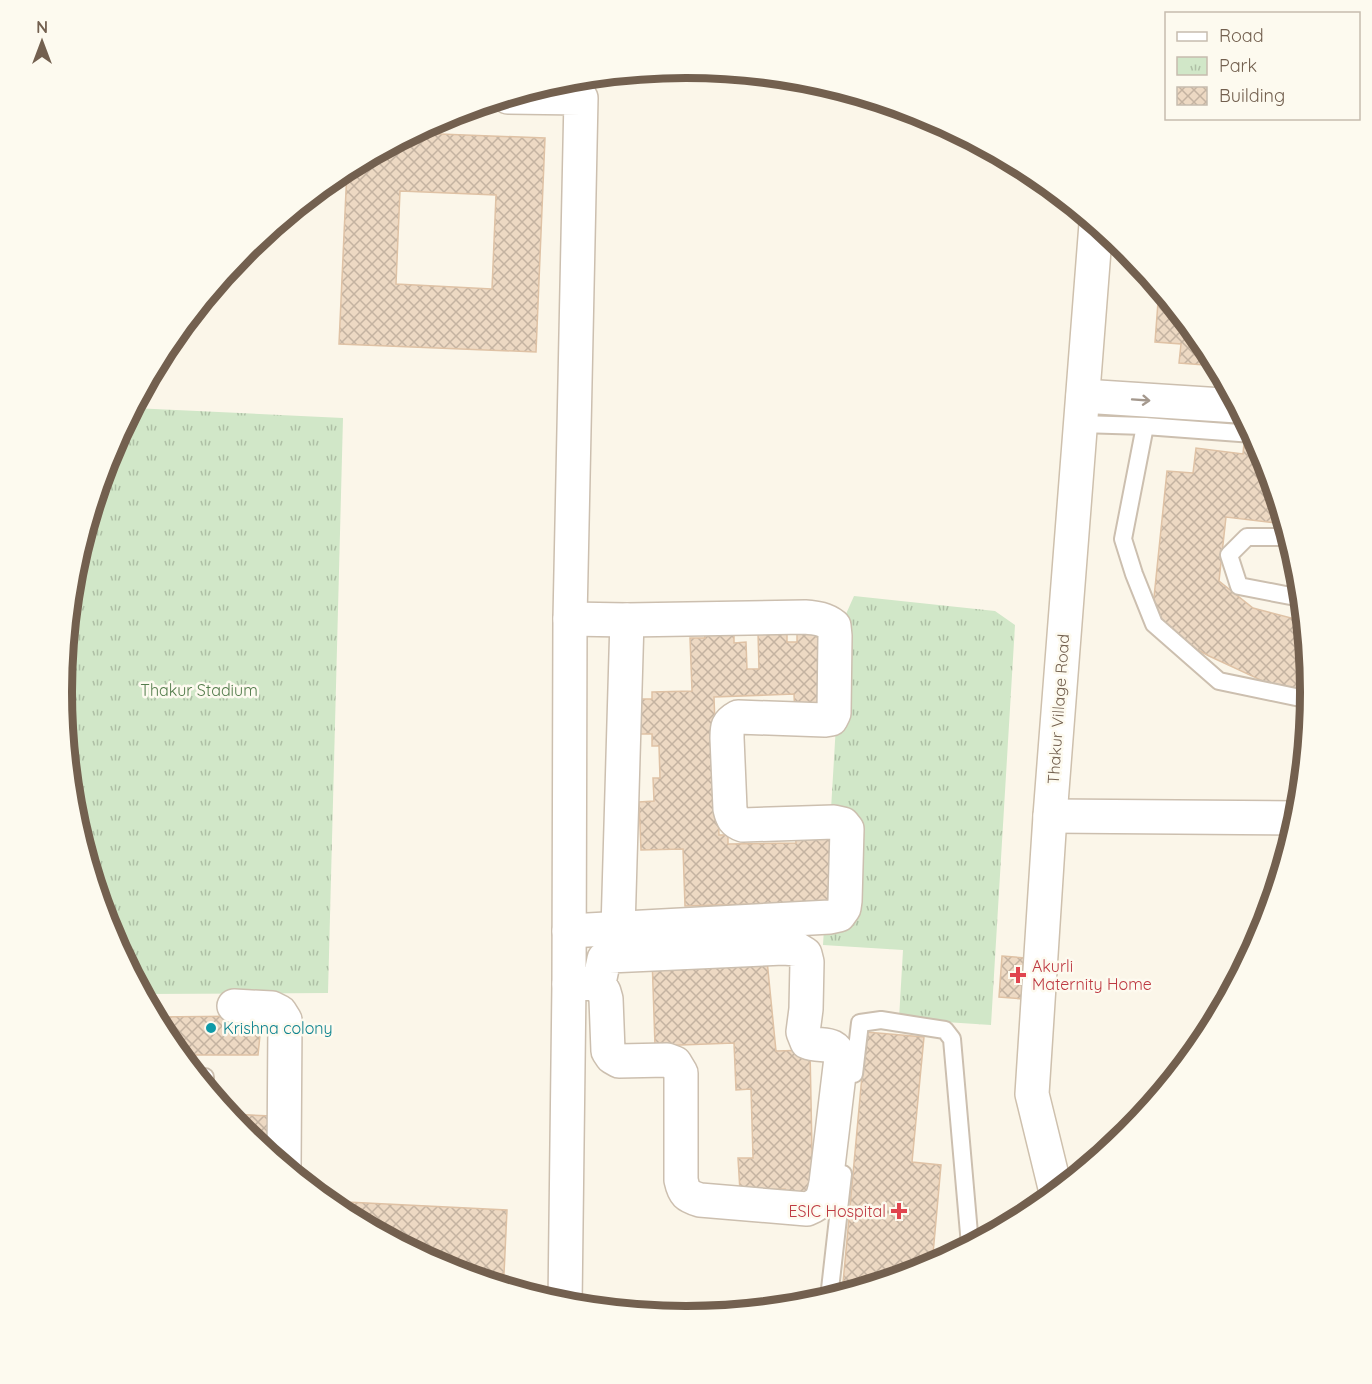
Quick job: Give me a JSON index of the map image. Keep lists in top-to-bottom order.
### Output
{
  "streets": {
    "street": ["Thakur Village Road"]
  },
  "parks": ["Thakur Stadium"],
  "places": {
    "health": ["Akurli Maternity Home", "ESIC Hospital"],
    "other": ["Krishna colony"]
  },
  "legend": ["Road", "Park", "Building"],
  "north": "top"
}
